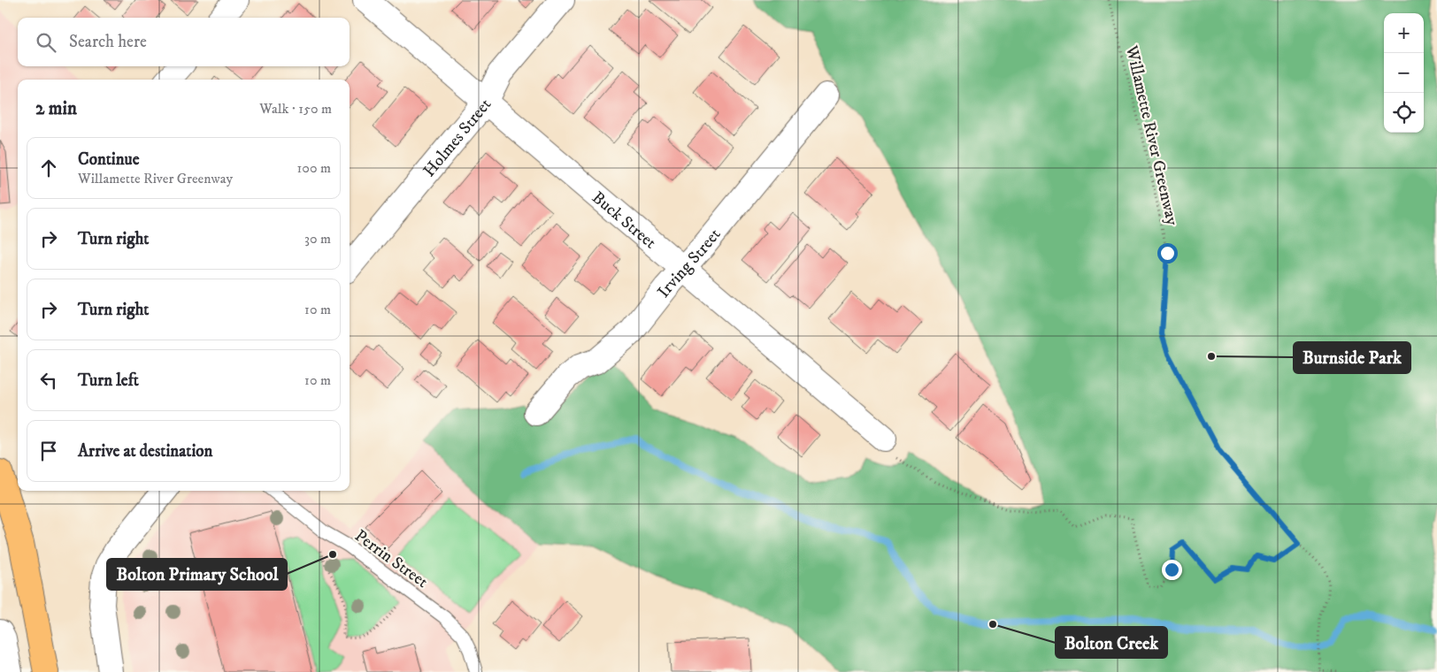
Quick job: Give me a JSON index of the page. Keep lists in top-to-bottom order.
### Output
{
  "streets": {
    "street": ["Holmes Street", "Buck Street", "Irving Street"],
    "lane": ["Perrin Street"],
    "path": ["Willamette River Greenway"]
  },
  "crossings": [
    ["Holmes Street", "Buck Street"],
    ["Buck Street", "Irving Street"]
  ],
  "places": ["Burnside Park", "Bolton Primary School", "Bolton Creek"],
  "page": {
    "map_buttons": ["+", "−"],
    "search": "Search here",
    "heading": ["2 min", "Walk · 150 m"],
    "list": [
      ["Continue", "Willamette River Greenway", "100 m"],
      ["Turn right", "30 m"],
      ["Turn right", "10 m"],
      ["Turn left", "10 m"],
      "Arrive at destination"
    ]
  }
}
